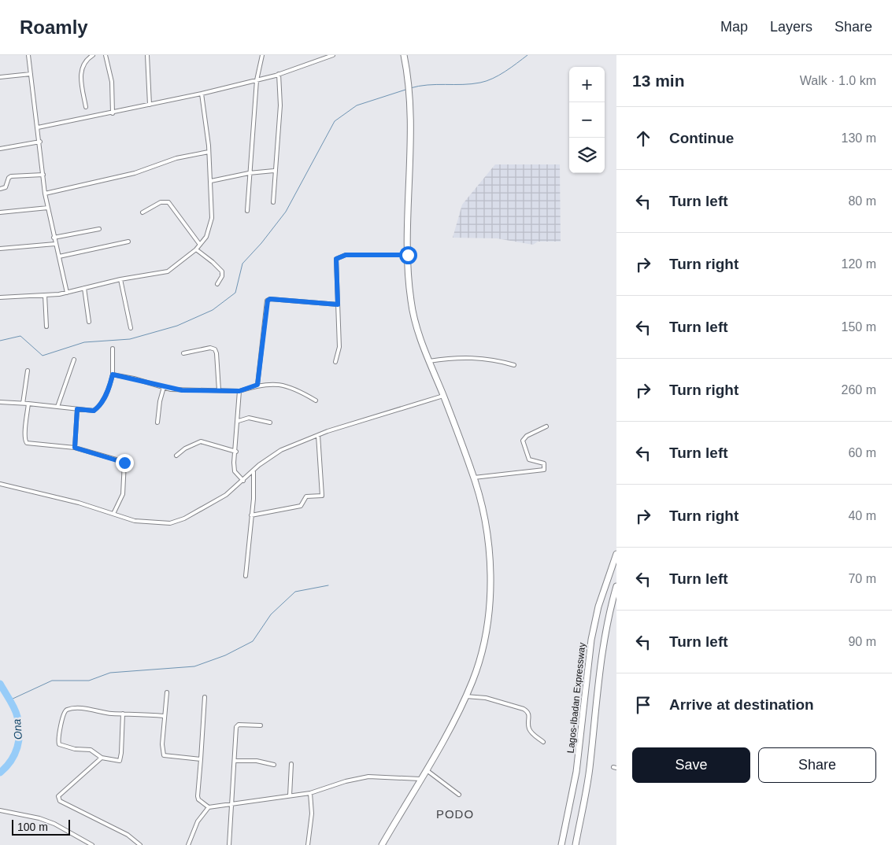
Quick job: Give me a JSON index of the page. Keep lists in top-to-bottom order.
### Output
{
  "streets": {
    "highway": ["Lagos-Ibadan Expressway"]
  },
  "districts": ["PODO"],
  "water": ["Ona"],
  "scale_bar": "100 m",
  "page": {
    "header": "Roamly",
    "nav": ["Map", "Layers", "Share"],
    "heading": ["13 min", "Walk · 1.0 km"],
    "map_buttons": ["+", "−"],
    "list": [
      ["Continue", "130 m"],
      ["Turn left", "80 m"],
      ["Turn right", "120 m"],
      ["Turn left", "150 m"],
      ["Turn right", "260 m"],
      ["Turn left", "60 m"],
      ["Turn right", "40 m"],
      ["Turn left", "70 m"],
      ["Turn left", "90 m"],
      "Arrive at destination"
    ],
    "buttons": ["Save", "Share"],
    "scale": "100 m"
  }
}
